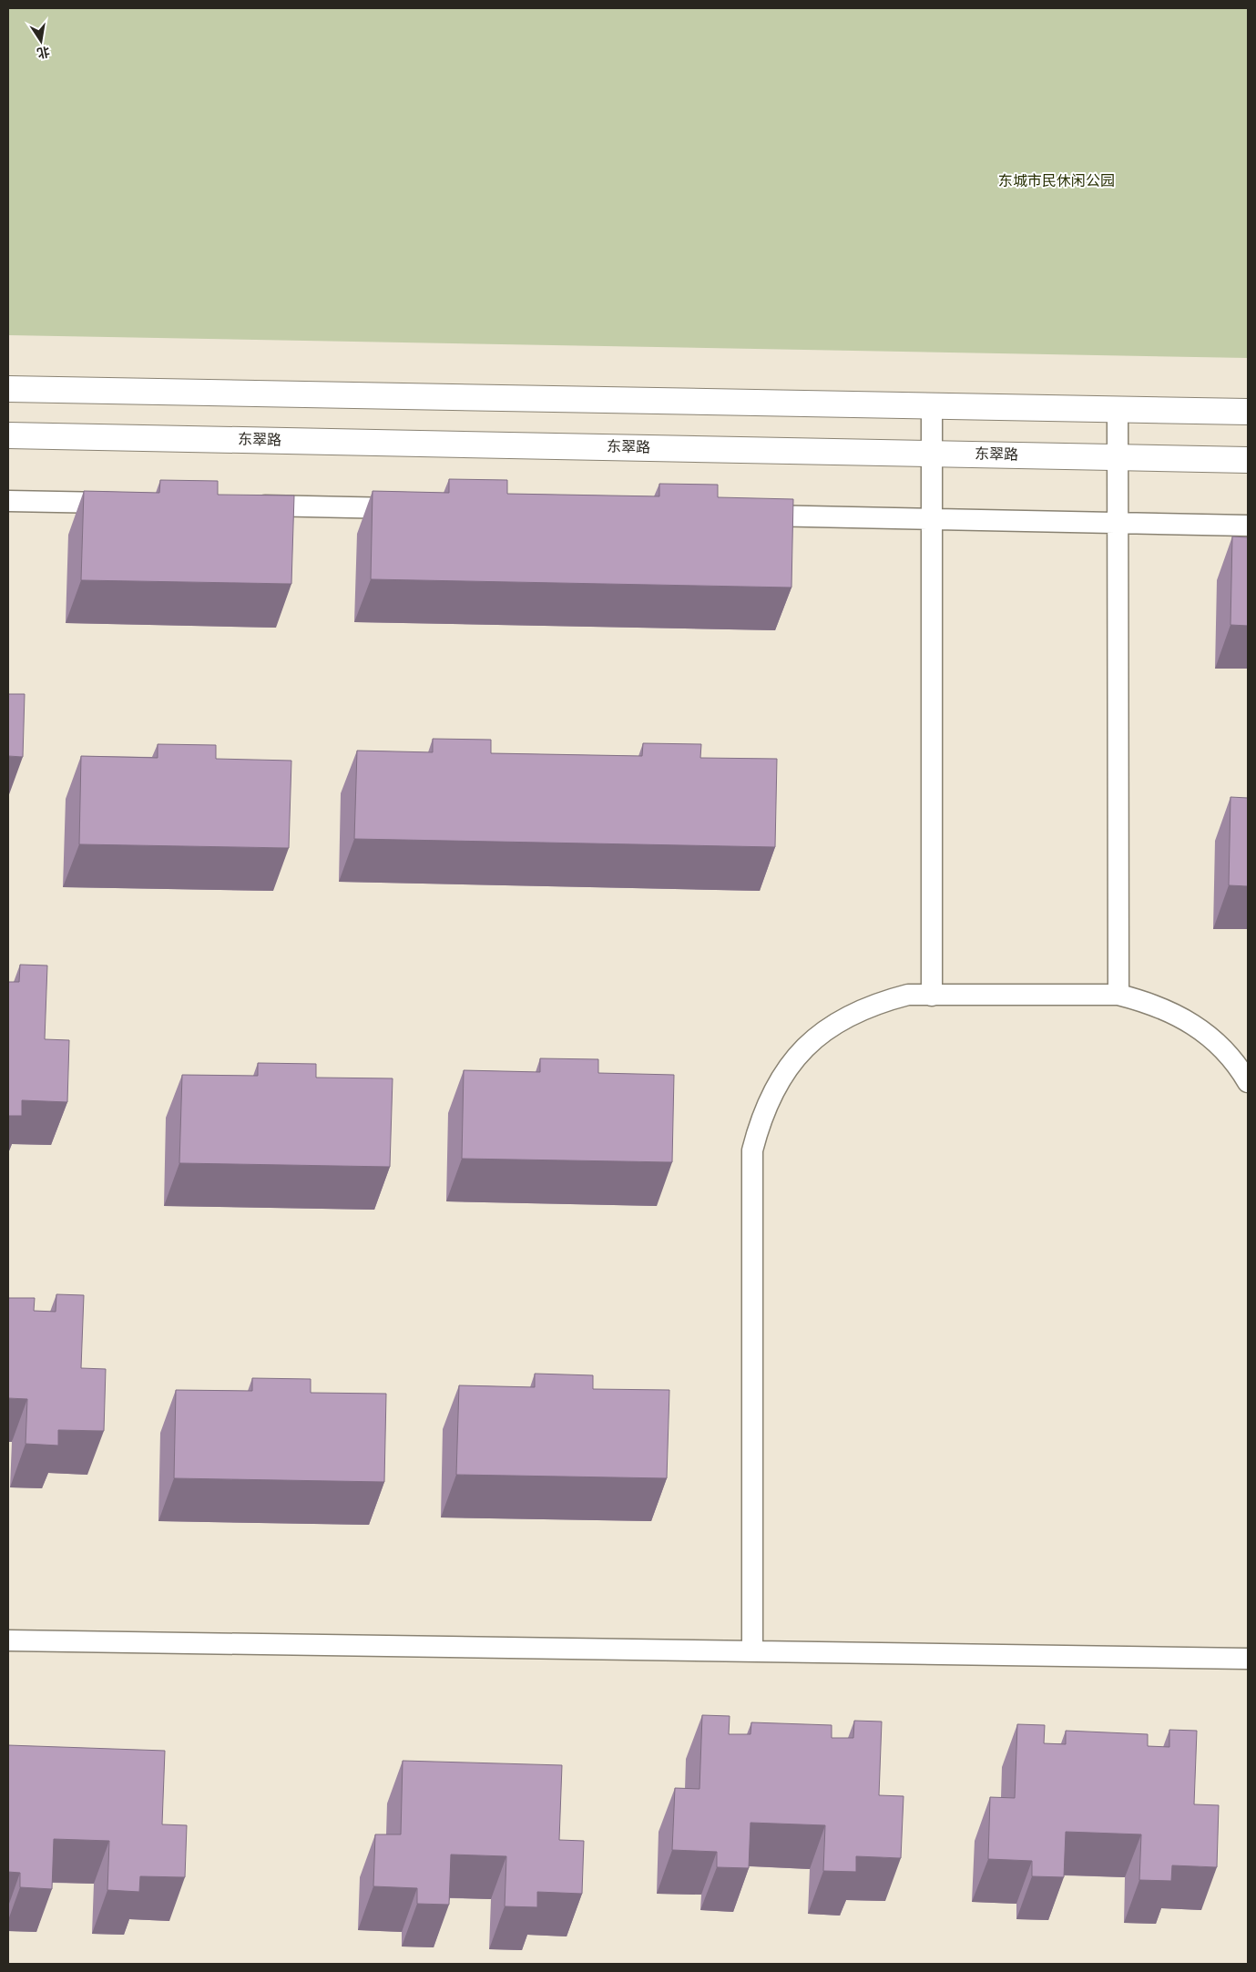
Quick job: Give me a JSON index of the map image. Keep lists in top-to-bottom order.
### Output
{
  "streets": {
    "street": ["东翠路"]
  },
  "parks": ["东城市民休闲公园"],
  "north": "bottom"
}
